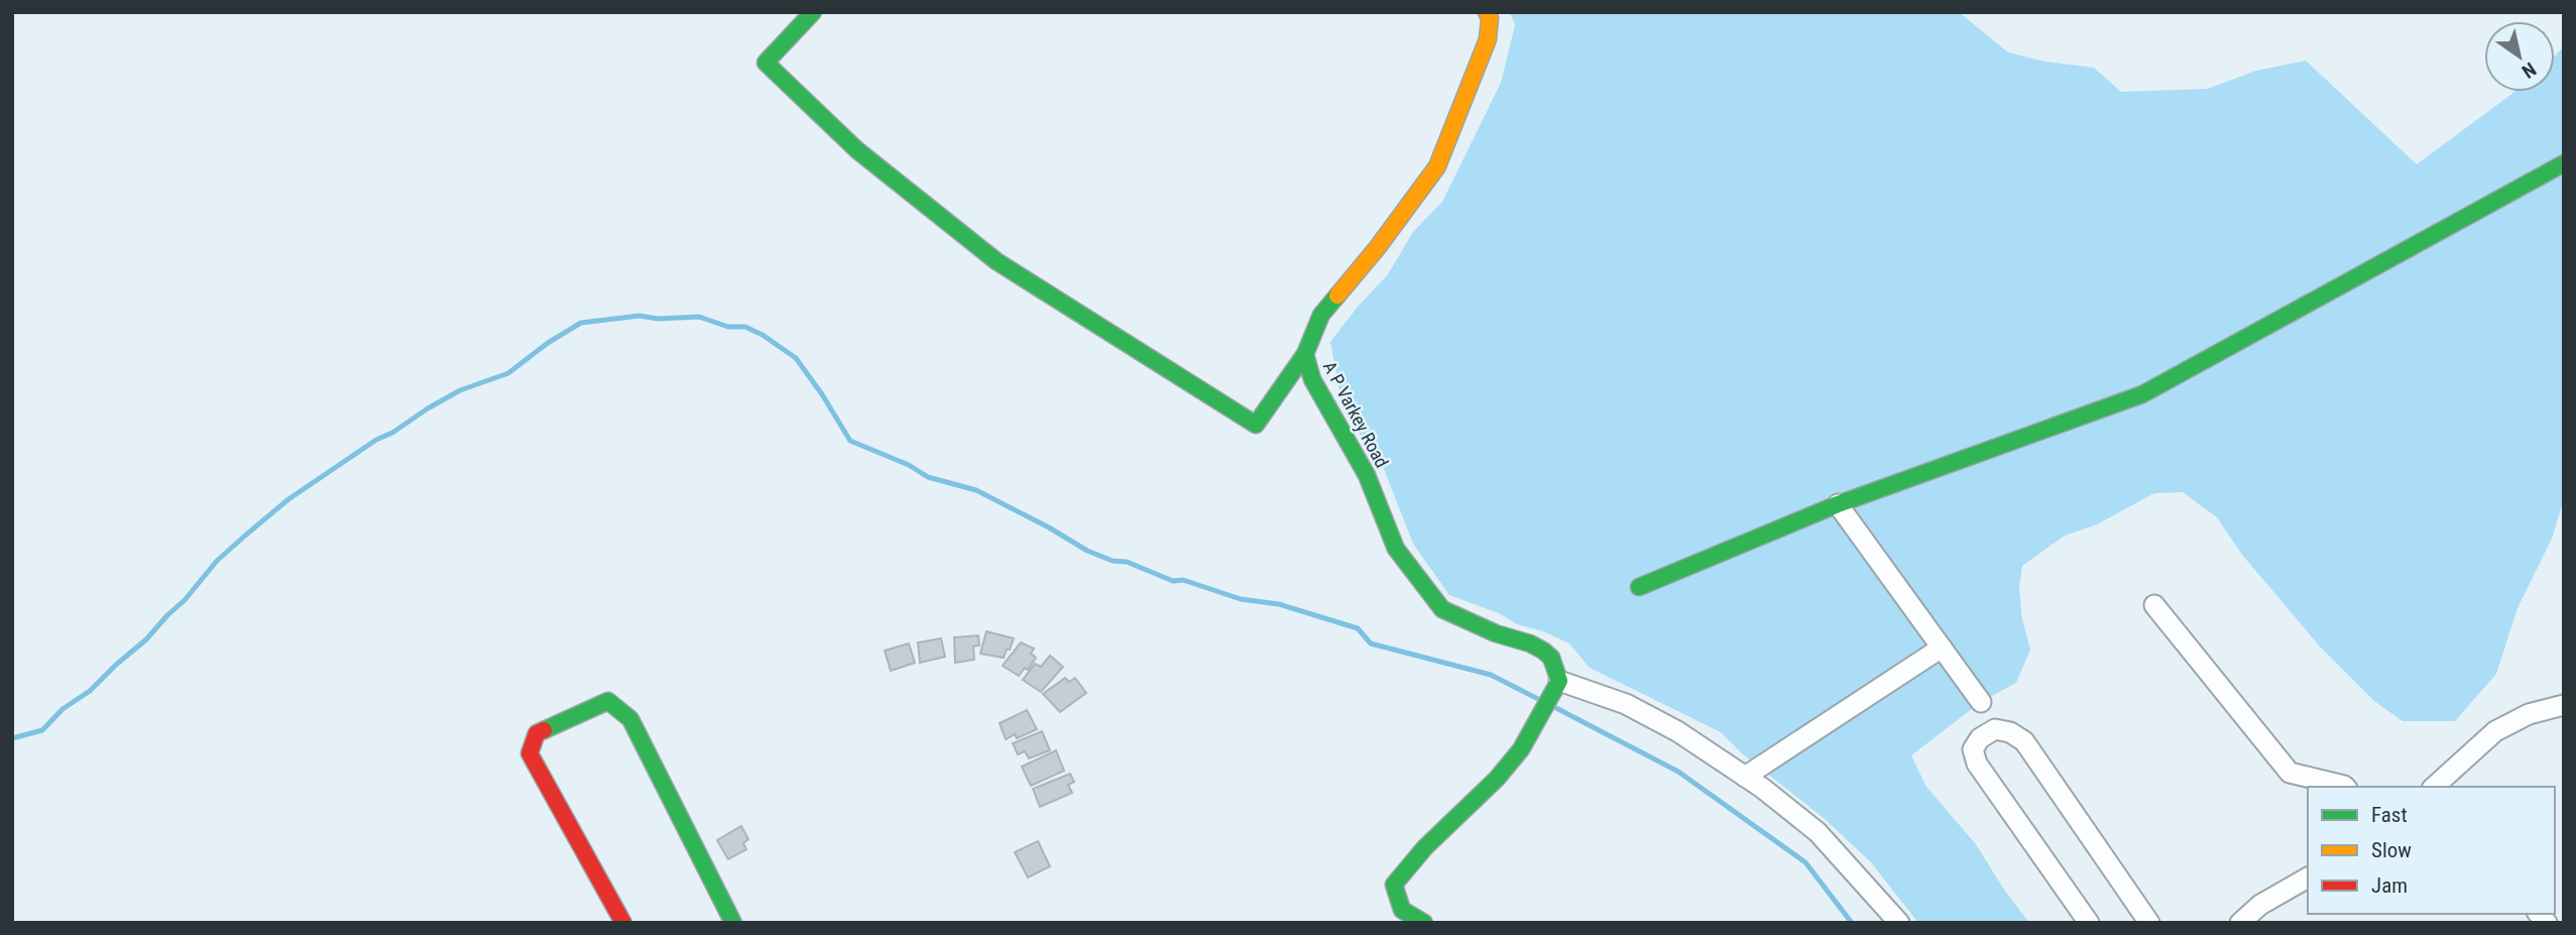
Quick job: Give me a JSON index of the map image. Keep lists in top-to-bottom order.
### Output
{
  "streets": {
    "street": ["A P Varkey Road"]
  },
  "legend": ["Fast", "Slow", "Jam"],
  "north": "bottom right"
}
